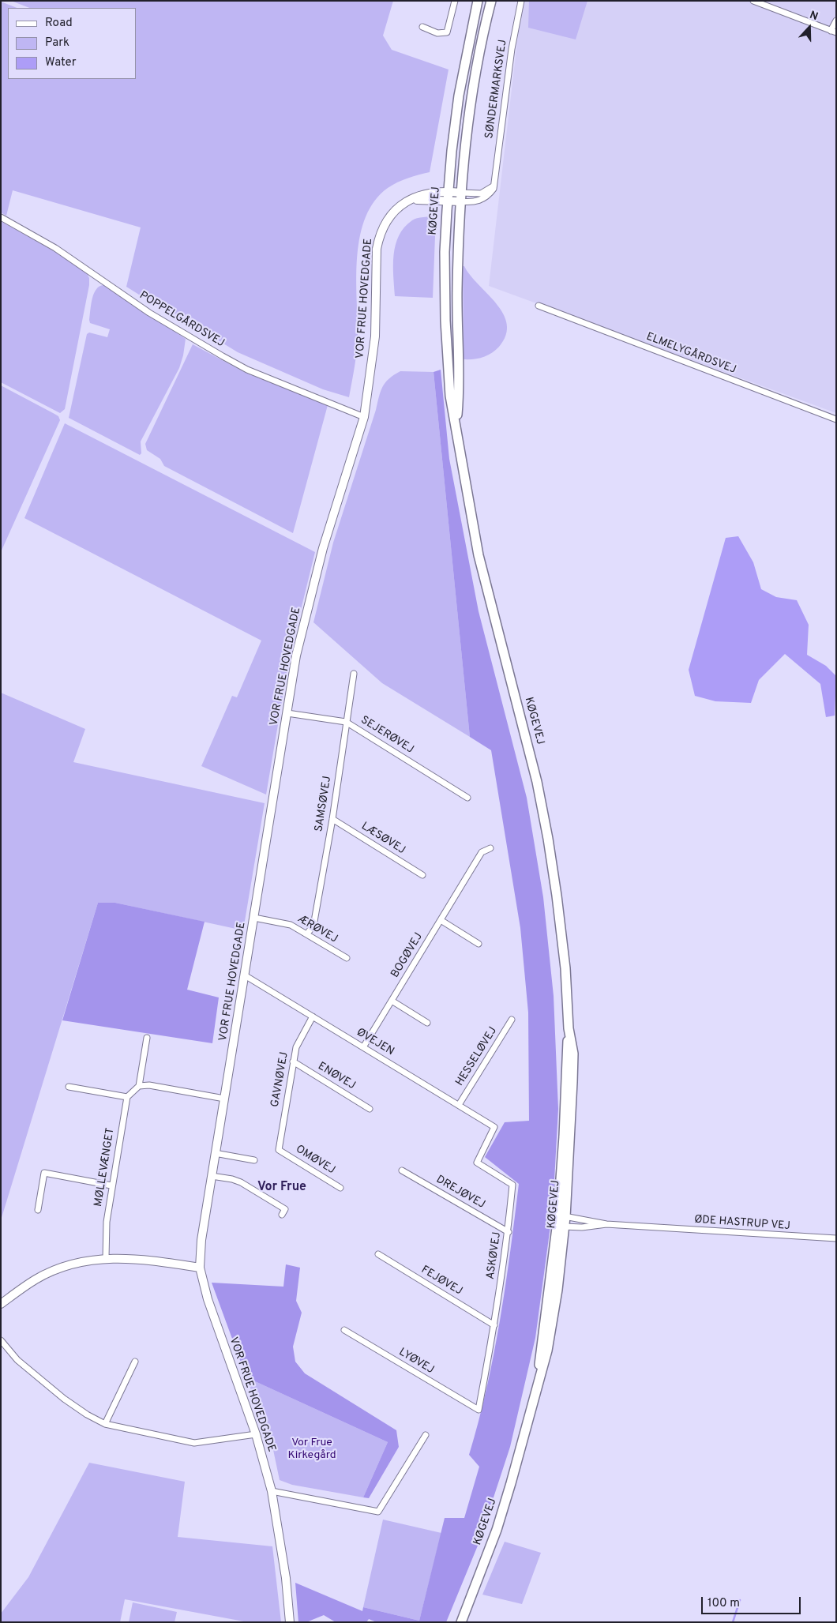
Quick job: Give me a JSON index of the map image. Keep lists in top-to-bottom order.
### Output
{
  "streets": {
    "main road": ["KØGEVEJ"],
    "street": [
      "SØNDERMARKSVEJ",
      "VOR FRUE HOVEDGADE",
      "POPPELGÅRDSVEJ",
      "ELMELYGÅRDSVEJ",
      "SEJERØVEJ",
      "SAMSØVEJ",
      "LÆSØVEJ",
      "ÆRØVEJ",
      "BOGØVEJ",
      "ØVEJEN",
      "HESSELØVEJ",
      "ENØVEJ",
      "GAVNØVEJ",
      "OMØVEJ",
      "MØLLEVÆNGET",
      "DREJØVEJ",
      "ØDE HASTRUP VEJ",
      "ASKØVEJ",
      "FEJØVEJ",
      "LYØVEJ"
    ]
  },
  "crossings": [
    ["SØNDERMARKSVEJ", "KØGEVEJ"],
    ["SØNDERMARKSVEJ", "VOR FRUE HOVEDGADE"],
    ["KØGEVEJ", "VOR FRUE HOVEDGADE"],
    ["VOR FRUE HOVEDGADE", "POPPELGÅRDSVEJ"],
    ["VOR FRUE HOVEDGADE", "SEJERØVEJ"],
    ["VOR FRUE HOVEDGADE", "ÆRØVEJ"],
    ["VOR FRUE HOVEDGADE", "ØVEJEN"],
    ["SEJERØVEJ", "SAMSØVEJ"],
    ["SAMSØVEJ", "LÆSØVEJ"],
    ["SAMSØVEJ", "ÆRØVEJ"],
    ["BOGØVEJ", "ØVEJEN"],
    ["ØVEJEN", "HESSELØVEJ"],
    ["ØVEJEN", "GAVNØVEJ"],
    ["ØVEJEN", "ASKØVEJ"],
    ["ENØVEJ", "GAVNØVEJ"],
    ["GAVNØVEJ", "OMØVEJ"],
    ["DREJØVEJ", "ASKØVEJ"],
    ["ASKØVEJ", "FEJØVEJ"],
    ["ASKØVEJ", "LYØVEJ"]
  ],
  "districts": ["Vor Frue"],
  "parks": ["Vor Frue Kirkegård"],
  "legend": ["Road", "Park", "Water"],
  "scale_bar": "100 m",
  "north": "top"
}
